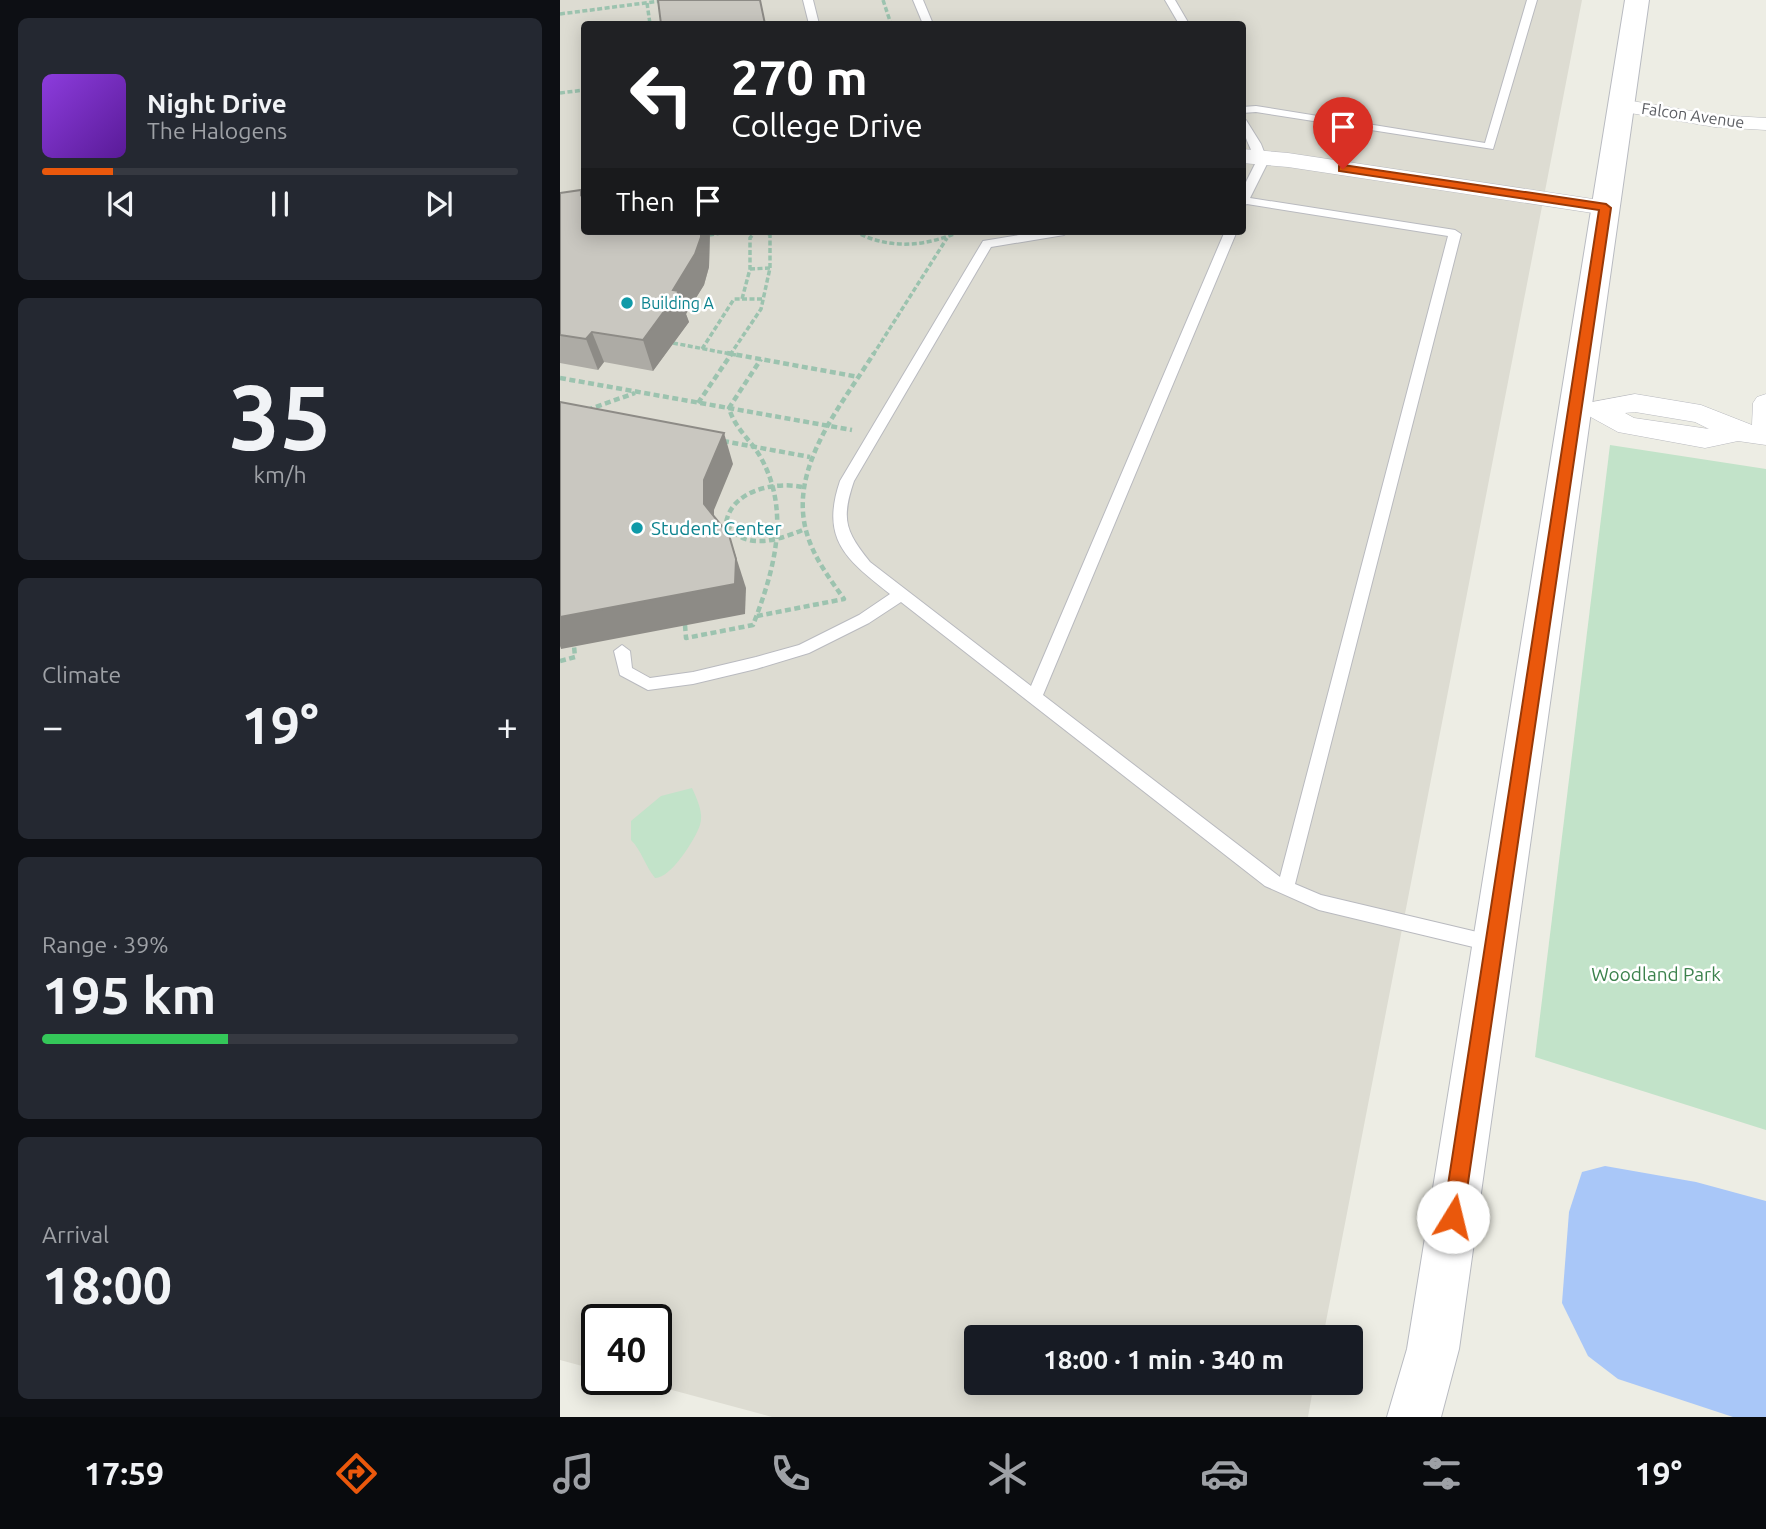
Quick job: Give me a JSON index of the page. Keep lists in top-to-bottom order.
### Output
{
  "streets": {
    "street": ["Falcon Avenue"]
  },
  "parks": ["Woodland Park"],
  "places": ["Building A", "Student Center"],
  "page": {
    "turn": ["270 m", "College Drive"],
    "song": ["Night Drive", "The Halogens"],
    "then": "Then",
    "tile": [
      ["35", "km/h"],
      "Climate",
      ["Range · 39%", "195 km"],
      ["Arrival", "18:00"]
    ],
    "heat": ["−", "19°", "+"],
    "limit": "40",
    "trip": "18:00 · 1 min · 340 m",
    "tabs": ["17:59", "19°"]
  }
}
